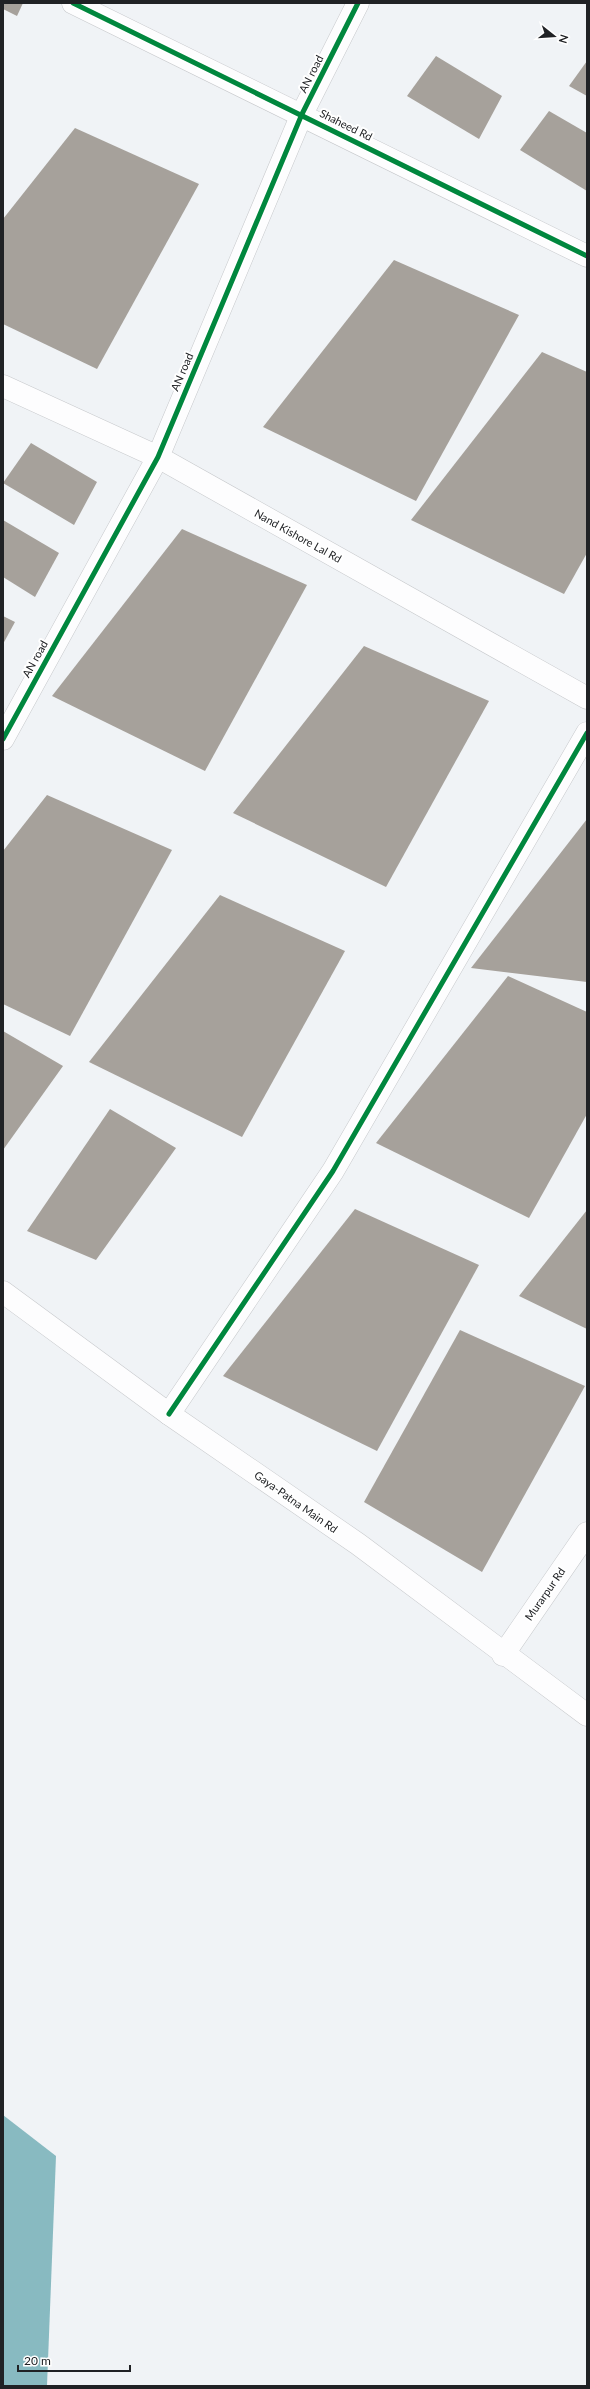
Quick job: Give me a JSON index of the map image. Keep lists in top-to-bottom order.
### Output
{
  "streets": {
    "street": [
      "AN road",
      "Shaheed Rd",
      "Nand Kishore Lal Rd",
      "Gaya-Patna Main Rd",
      "Murarpur Rd"
    ]
  },
  "crossings": [
    ["AN road", "Shaheed Rd"],
    ["AN road", "Nand Kishore Lal Rd"],
    ["Gaya-Patna Main Rd", "Murarpur Rd"]
  ],
  "scale_bar": "20 m",
  "north": "right"
}
